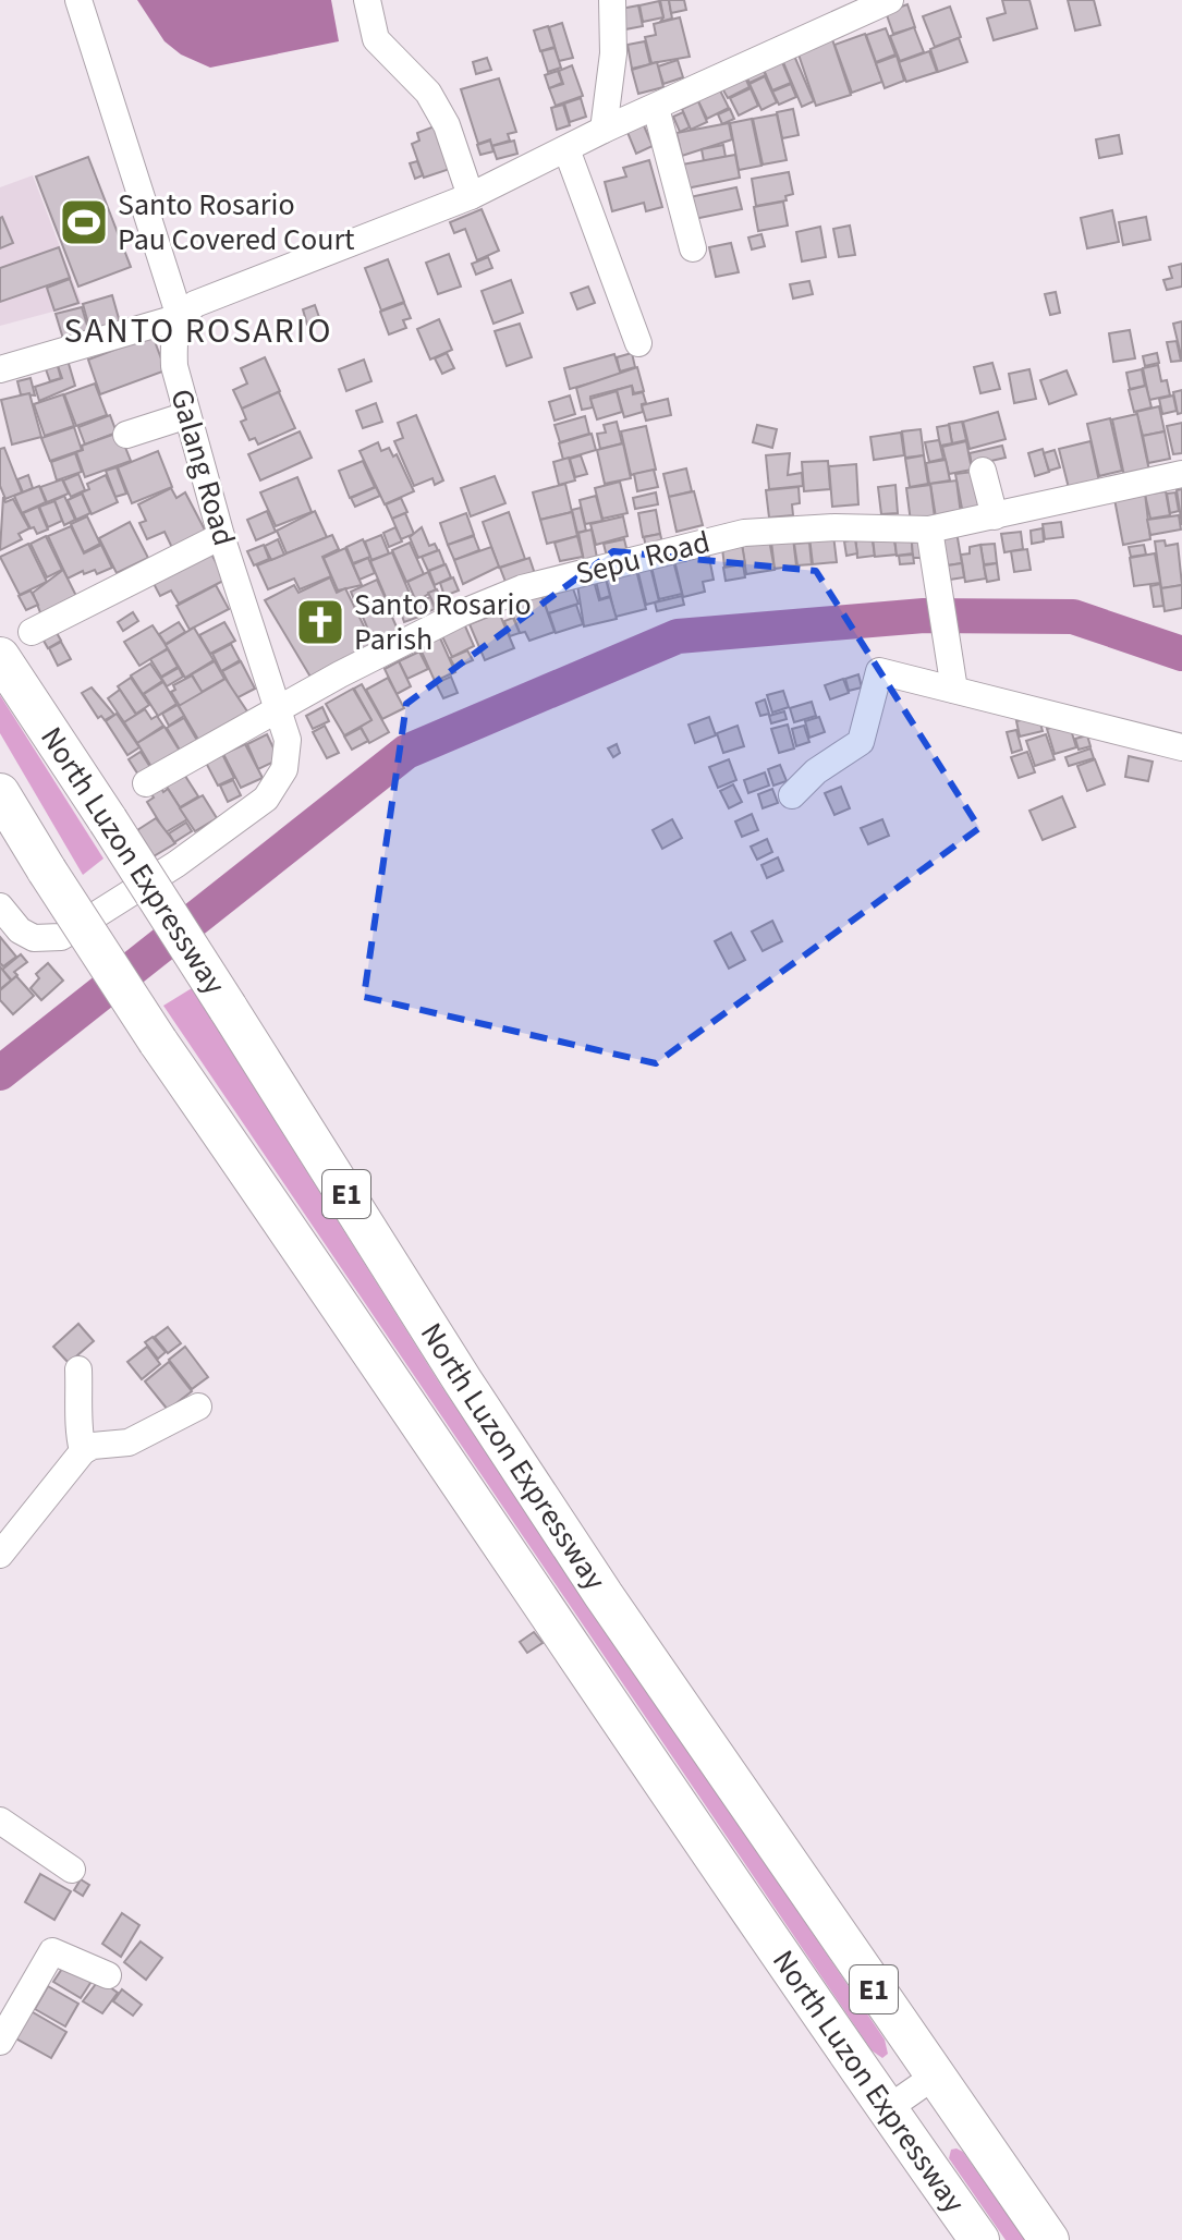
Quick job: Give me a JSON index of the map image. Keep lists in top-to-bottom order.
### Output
{
  "streets": {
    "highway": ["North Luzon Expressway", "E1"],
    "street": ["Galang Road", "Sepu Road"]
  },
  "crossings": [
    ["Galang Road", "Sepu Road"]
  ],
  "districts": ["SANTO ROSARIO"],
  "places": {
    "sports": ["Santo Rosario Pau Covered Court"],
    "church": ["Santo Rosario Parish"]
  }
}
